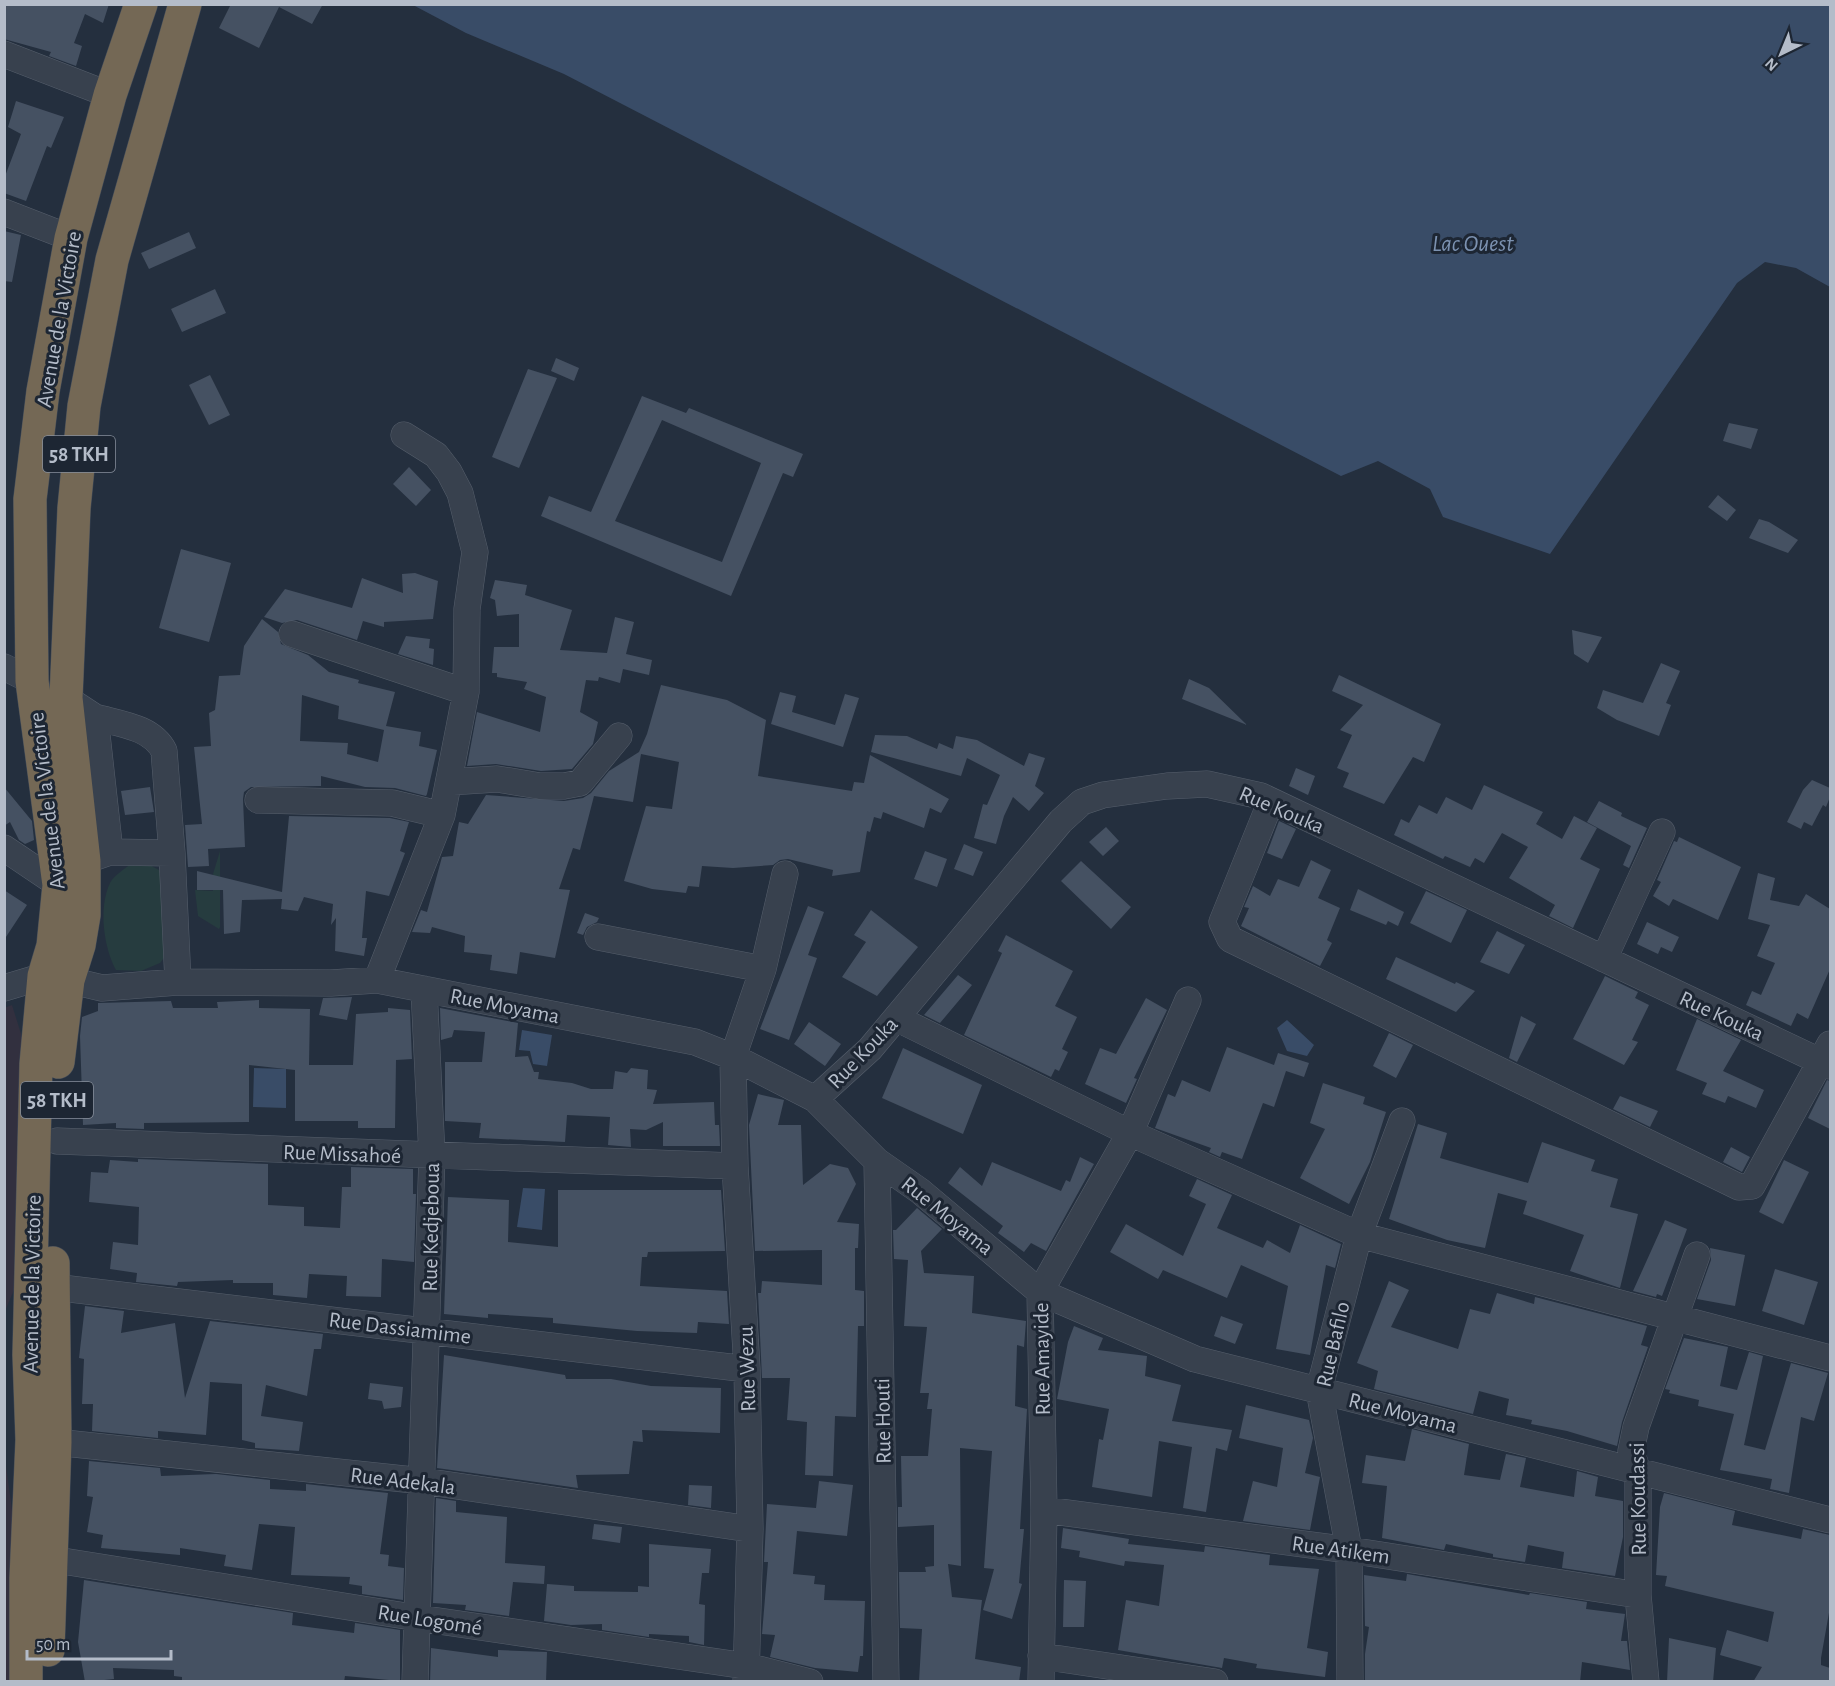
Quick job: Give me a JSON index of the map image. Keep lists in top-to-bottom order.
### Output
{
  "streets": {
    "highway": ["Avenue de la Victoire", "58 TKH"],
    "street": [
      "Rue Kouka",
      "Rue Moyama",
      "Rue Missahoé",
      "Rue Kedjeboua",
      "Rue Dassiamime",
      "Rue Bafilo",
      "Rue Amayide",
      "Rue Wezu",
      "Rue Houti",
      "Rue Adekala",
      "Rue Koudassi",
      "Rue Atikem",
      "Rue Logomé"
    ]
  },
  "crossings": [
    ["Avenue de la Victoire", "58 TKH"],
    ["Avenue de la Victoire", "Rue Moyama"],
    ["Avenue de la Victoire", "Rue Missahoé"],
    ["Avenue de la Victoire", "Rue Dassiamime"],
    ["Avenue de la Victoire", "Rue Adekala"],
    ["Avenue de la Victoire", "Rue Logomé"],
    ["Rue Kouka", "Rue Moyama"],
    ["Rue Moyama", "Rue Kedjeboua"],
    ["Rue Moyama", "Rue Bafilo"],
    ["Rue Moyama", "Rue Amayide"],
    ["Rue Moyama", "Rue Wezu"],
    ["Rue Moyama", "Rue Houti"],
    ["Rue Moyama", "Rue Koudassi"],
    ["Rue Missahoé", "Rue Kedjeboua"],
    ["Rue Missahoé", "Rue Wezu"],
    ["Rue Kedjeboua", "Rue Dassiamime"],
    ["Rue Kedjeboua", "Rue Adekala"],
    ["Rue Kedjeboua", "Rue Logomé"],
    ["Rue Dassiamime", "Rue Wezu"],
    ["Rue Bafilo", "Rue Atikem"],
    ["Rue Amayide", "Rue Atikem"],
    ["Rue Wezu", "Rue Adekala"],
    ["Rue Wezu", "Rue Logomé"],
    ["Rue Koudassi", "Rue Atikem"]
  ],
  "water": ["Lac Ouest"],
  "scale_bar": "50 m",
  "north": "bottom left"
}
